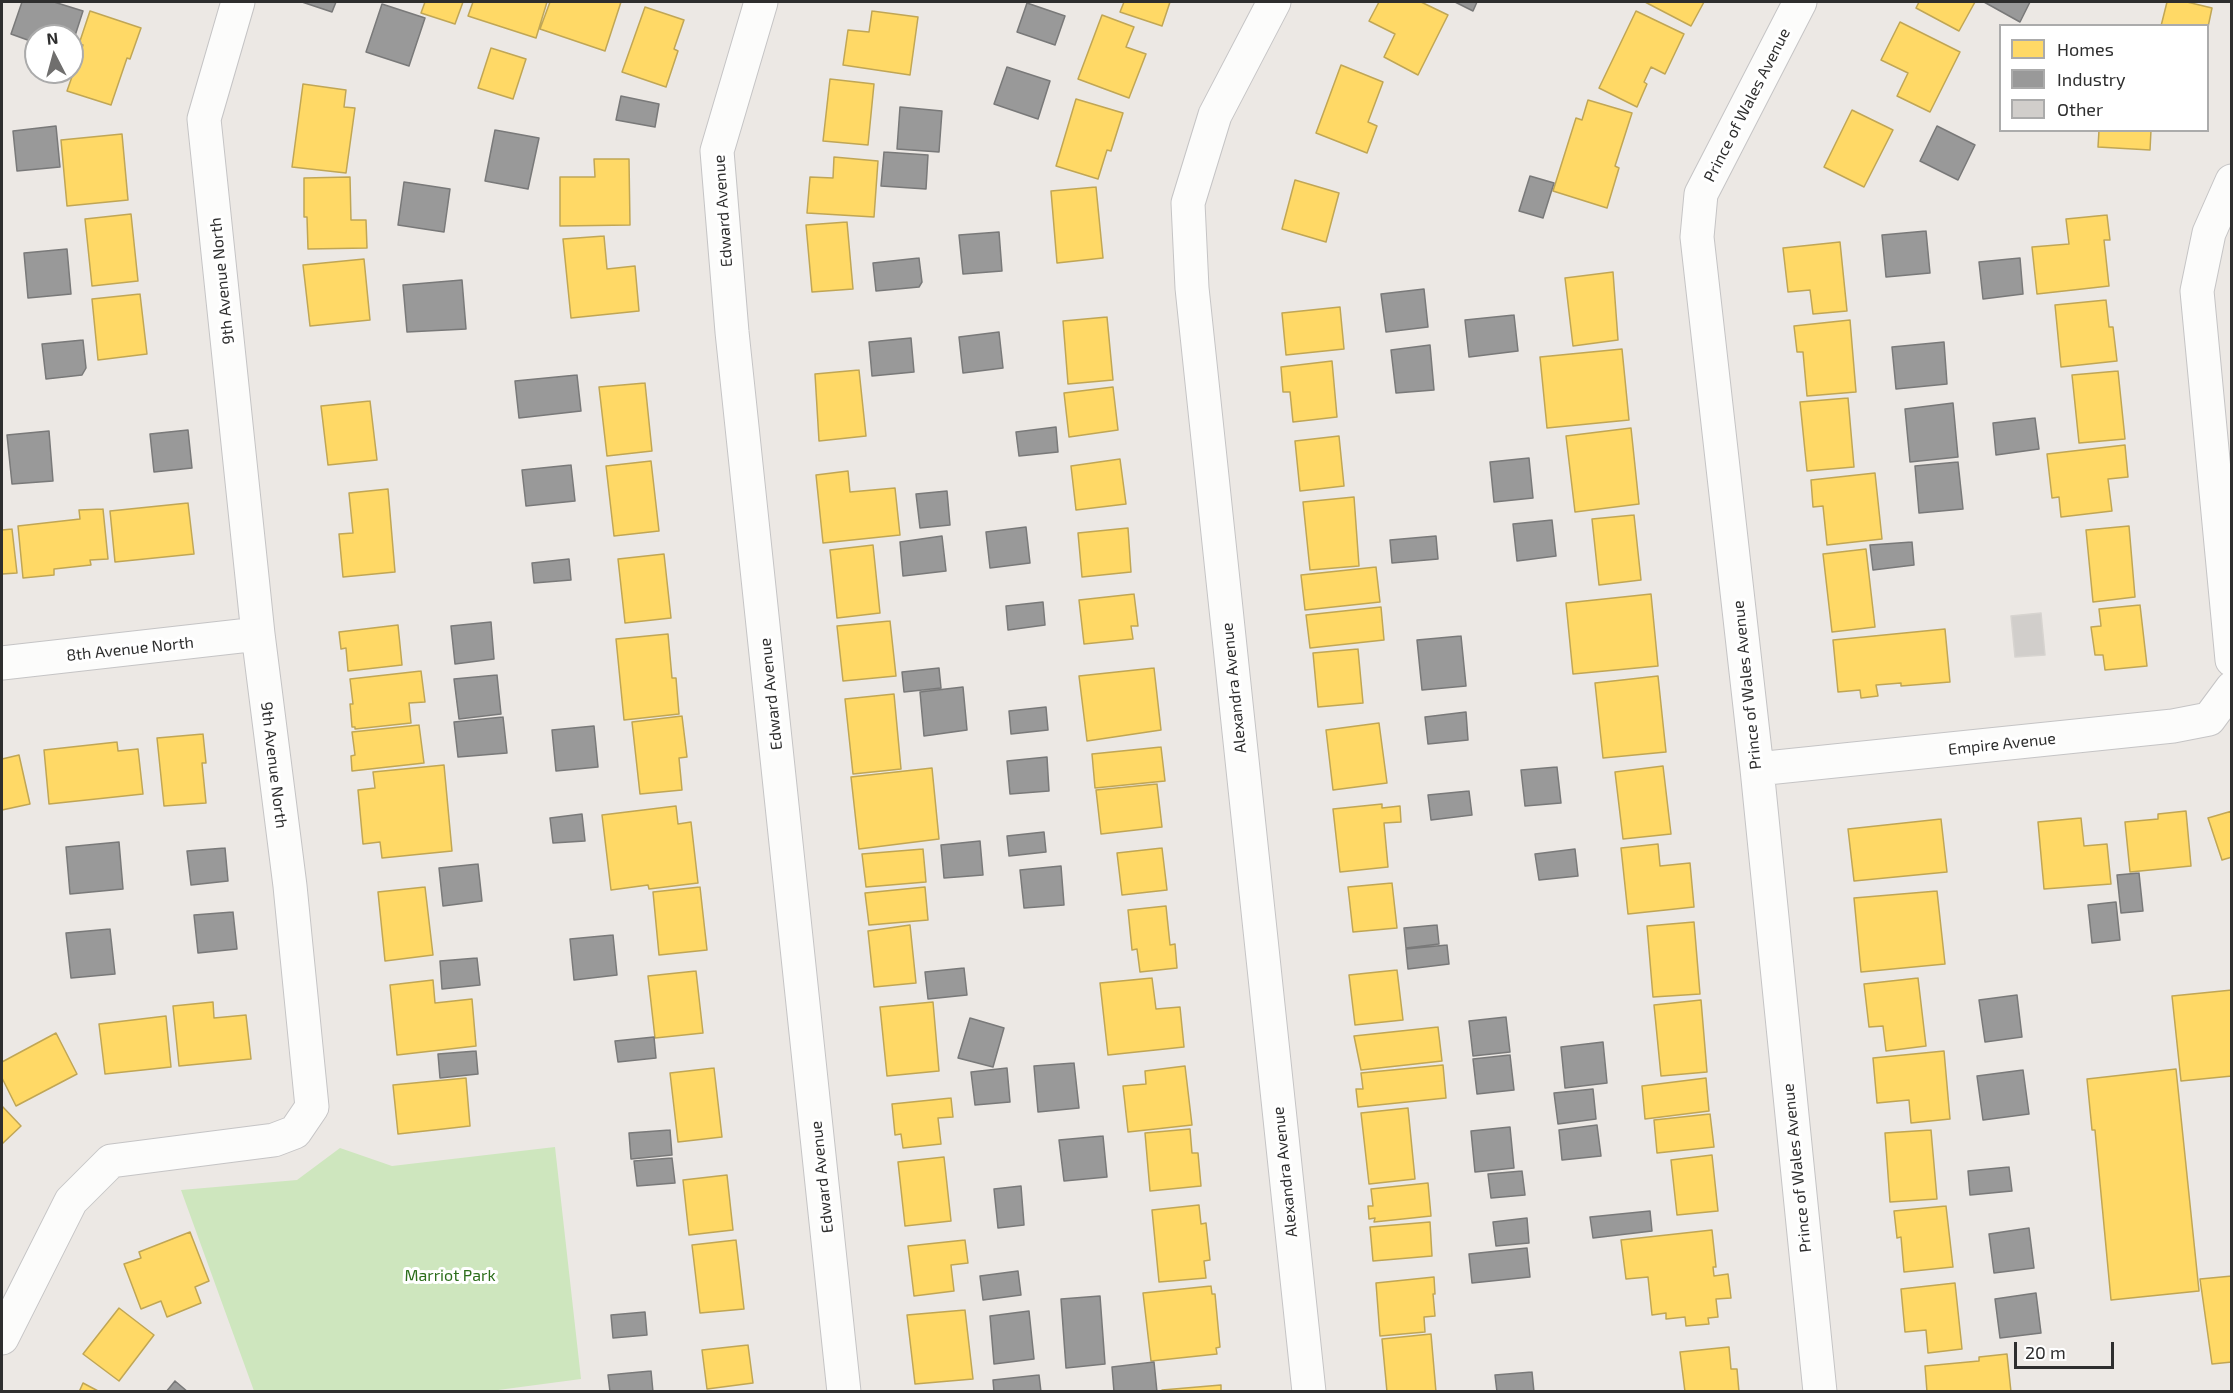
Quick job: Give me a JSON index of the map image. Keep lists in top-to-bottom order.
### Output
{
  "streets": {
    "street": [
      "Prince of Wales Avenue",
      "Edward Avenue",
      "9th Avenue North",
      "8th Avenue North",
      "Alexandra Avenue",
      "Empire Avenue"
    ]
  },
  "crossings": [
    ["Prince of Wales Avenue", "Empire Avenue"],
    ["9th Avenue North", "8th Avenue North"]
  ],
  "parks": ["Marriot Park"],
  "legend": ["Homes", "Industry", "Other"],
  "scale_bar": "20 m",
  "north": "top"
}
